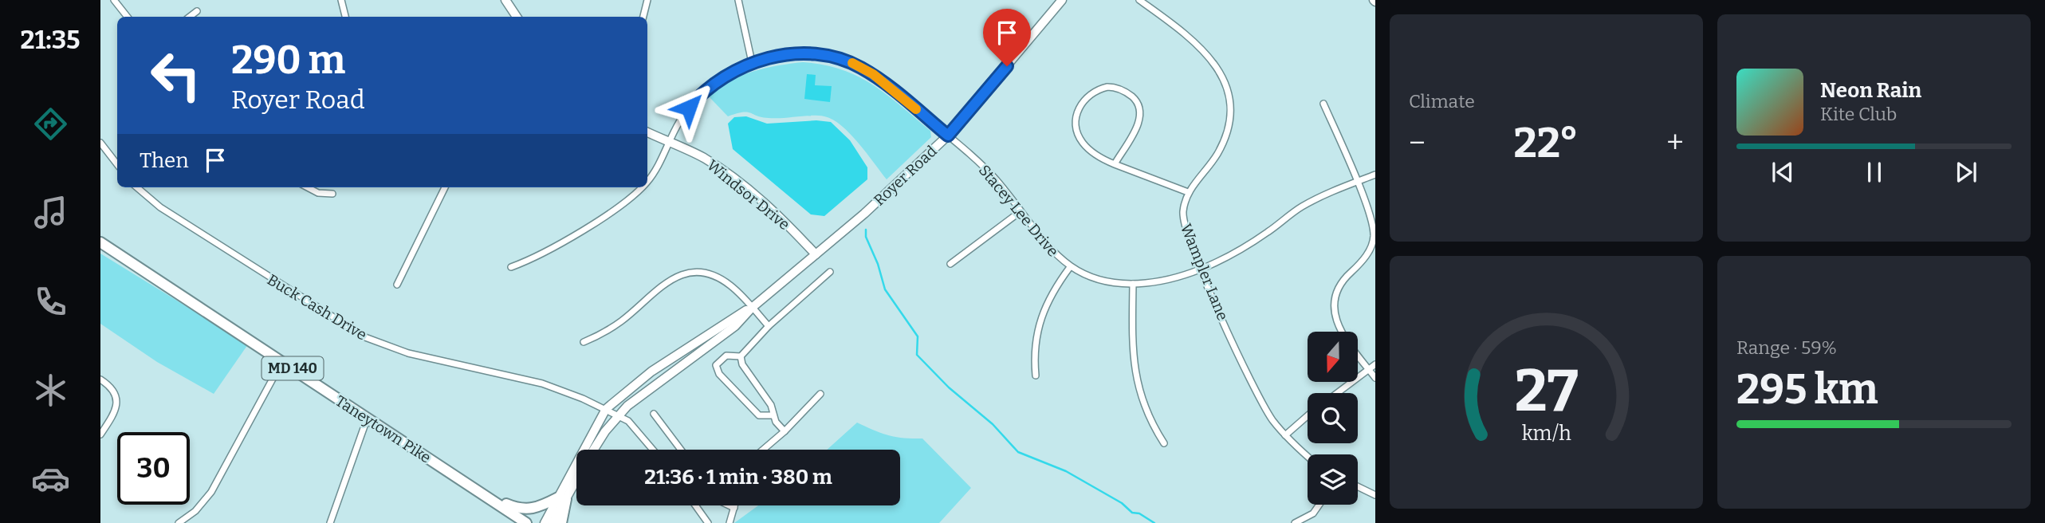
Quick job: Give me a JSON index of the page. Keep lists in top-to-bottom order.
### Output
{
  "streets": {
    "highway": ["MD 140", "Taneytown Pike"],
    "street": [
      "Royer Road",
      "Windsor Drive",
      "Stacey Lee Drive",
      "Wampler Lane",
      "Buck Cash Drive"
    ]
  },
  "crossings": [
    ["Royer Road", "Windsor Drive"],
    ["Royer Road", "Stacey Lee Drive"],
    ["Royer Road", "Buck Cash Drive"],
    ["Windsor Drive", "Stacey Lee Drive"],
    ["Stacey Lee Drive", "Wampler Lane"]
  ],
  "north": "bottom",
  "page": {
    "tabs": "21:35",
    "tile": [
      "Climate",
      ["Range · 59%", "295 km"]
    ],
    "turn": ["290 m", "Royer Road"],
    "song": ["Neon Rain", "Kite Club"],
    "heat": ["−", "22°", "+"],
    "then": "Then",
    "limit": "30",
    "trip": "21:36 · 1 min · 380 m",
    "gauge": ["27", "km/h"]
  }
}
